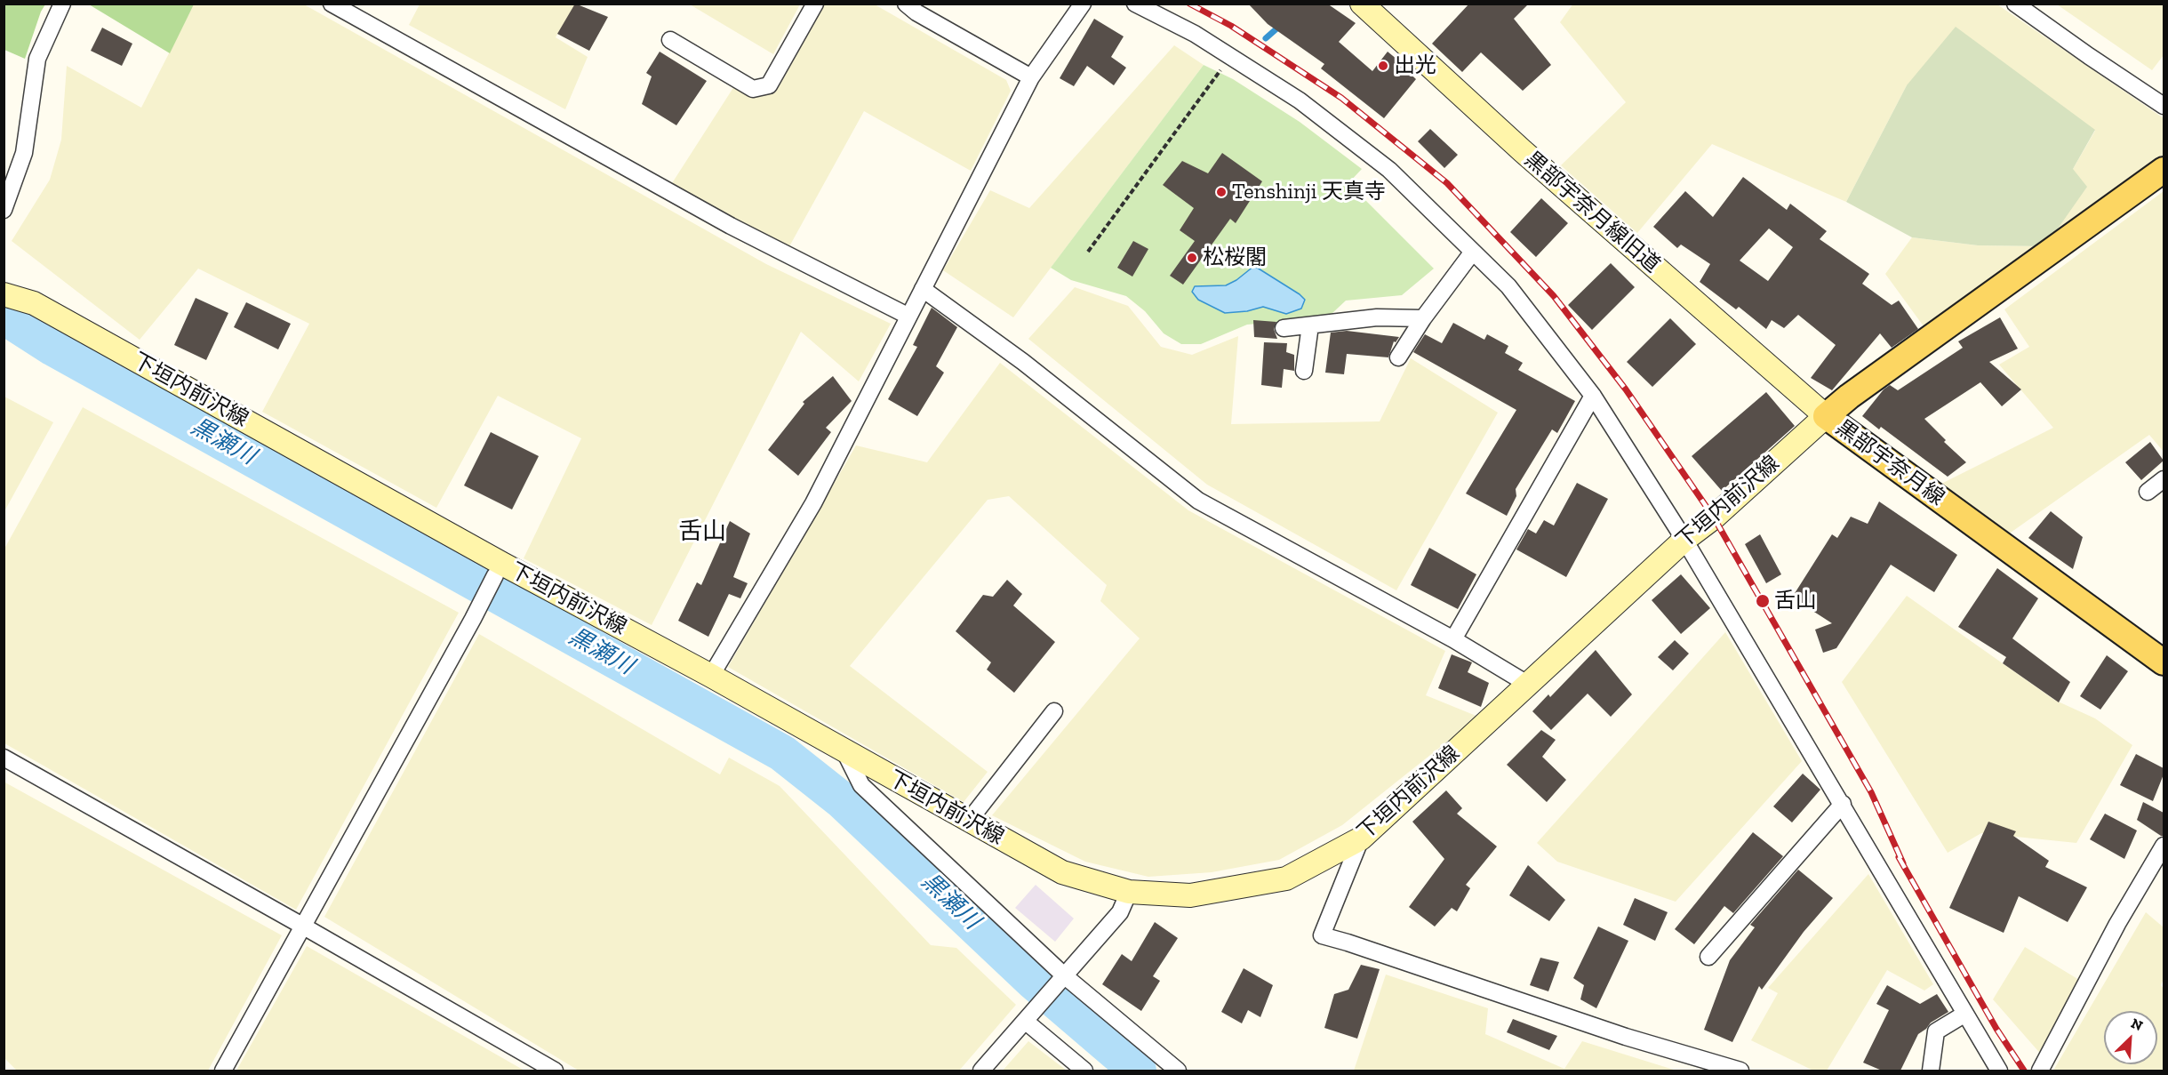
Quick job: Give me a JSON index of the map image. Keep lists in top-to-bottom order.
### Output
{
  "streets": {
    "main road": ["黒部宇奈月線旧道", "下垣内前沢線", "黒部宇奈月線"]
  },
  "crossings": [
    ["黒部宇奈月線旧道", "下垣内前沢線"],
    ["黒部宇奈月線旧道", "黒部宇奈月線"],
    ["下垣内前沢線", "黒部宇奈月線"]
  ],
  "districts": ["舌山"],
  "water": ["黒瀬川"],
  "places": [
    "出光",
    "Tenshinji 天真寺",
    "松桜閣",
    "舌山"
  ],
  "north": "top right"
}
